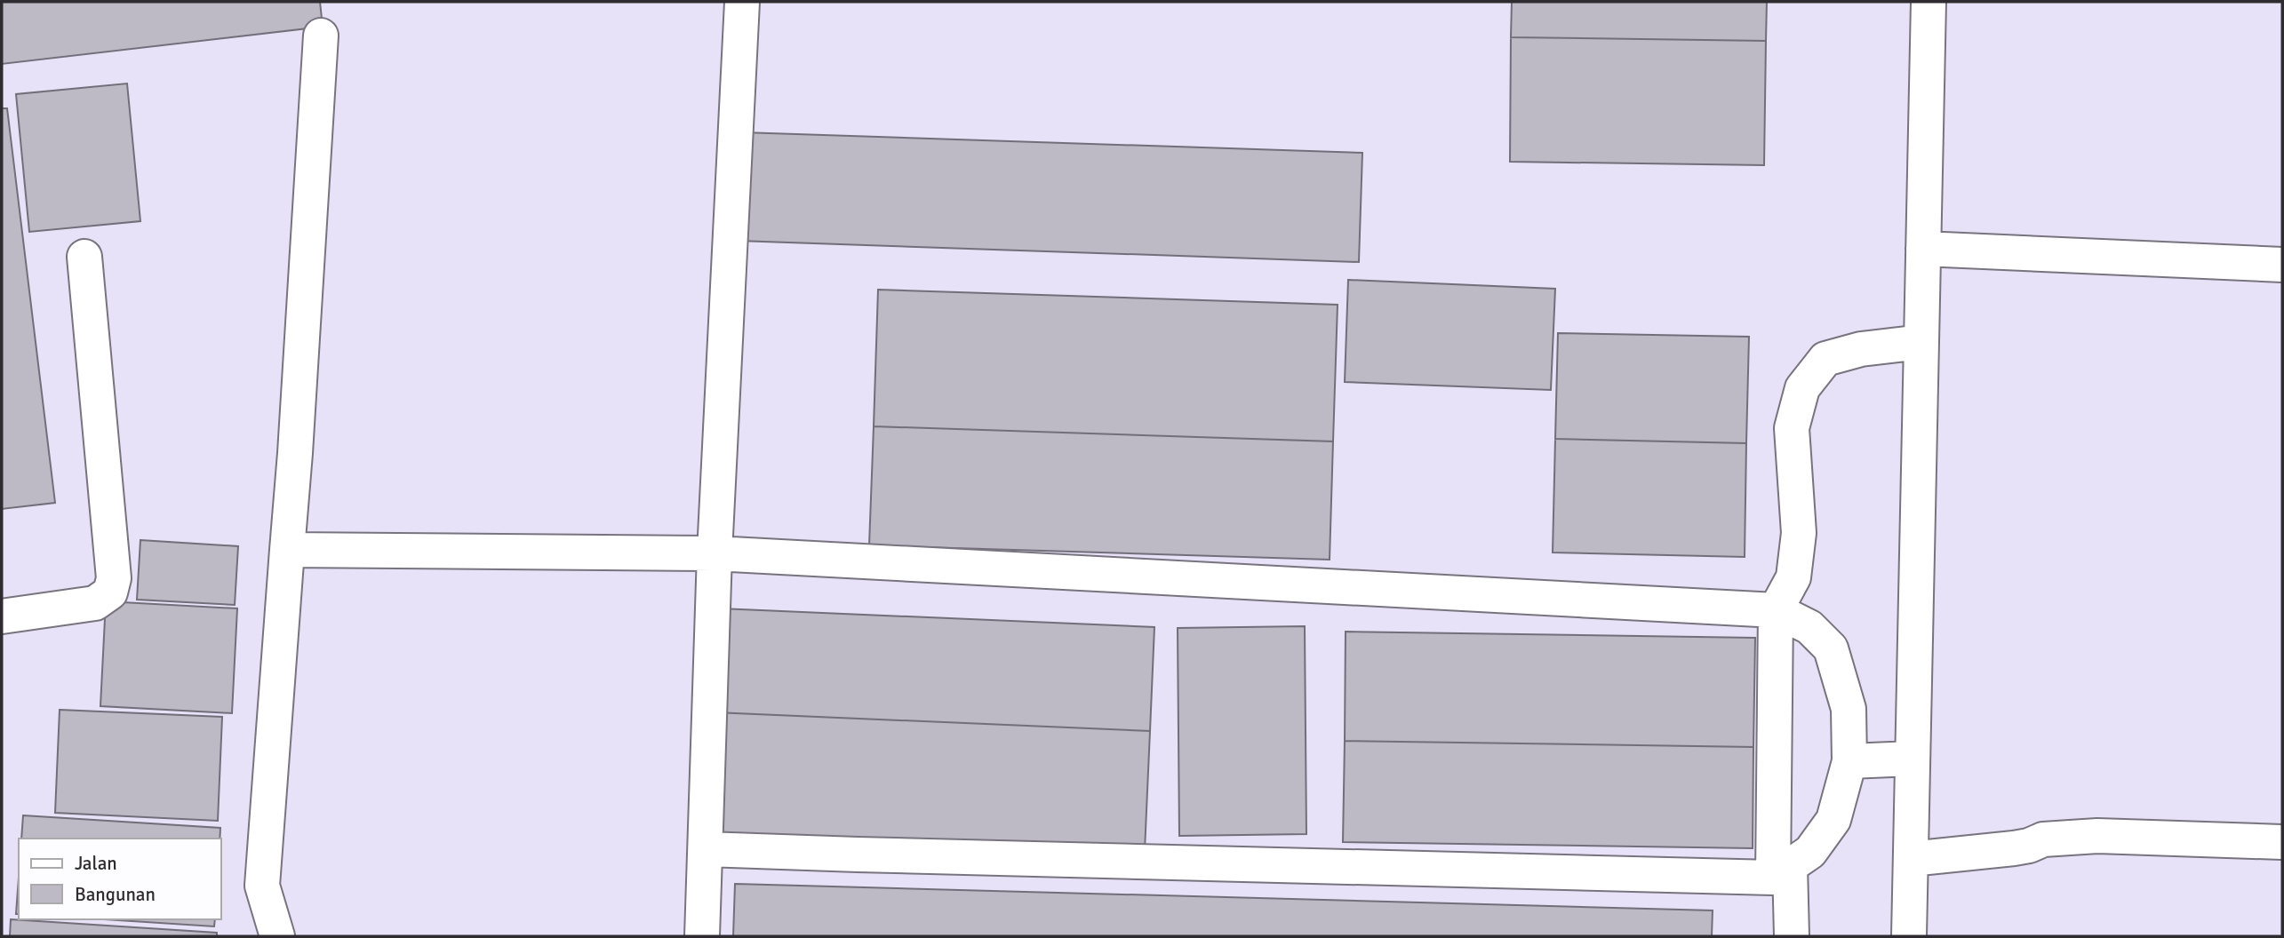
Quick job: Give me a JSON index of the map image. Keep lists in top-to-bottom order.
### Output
{
  "legend": ["Jalan", "Bangunan"]
}
